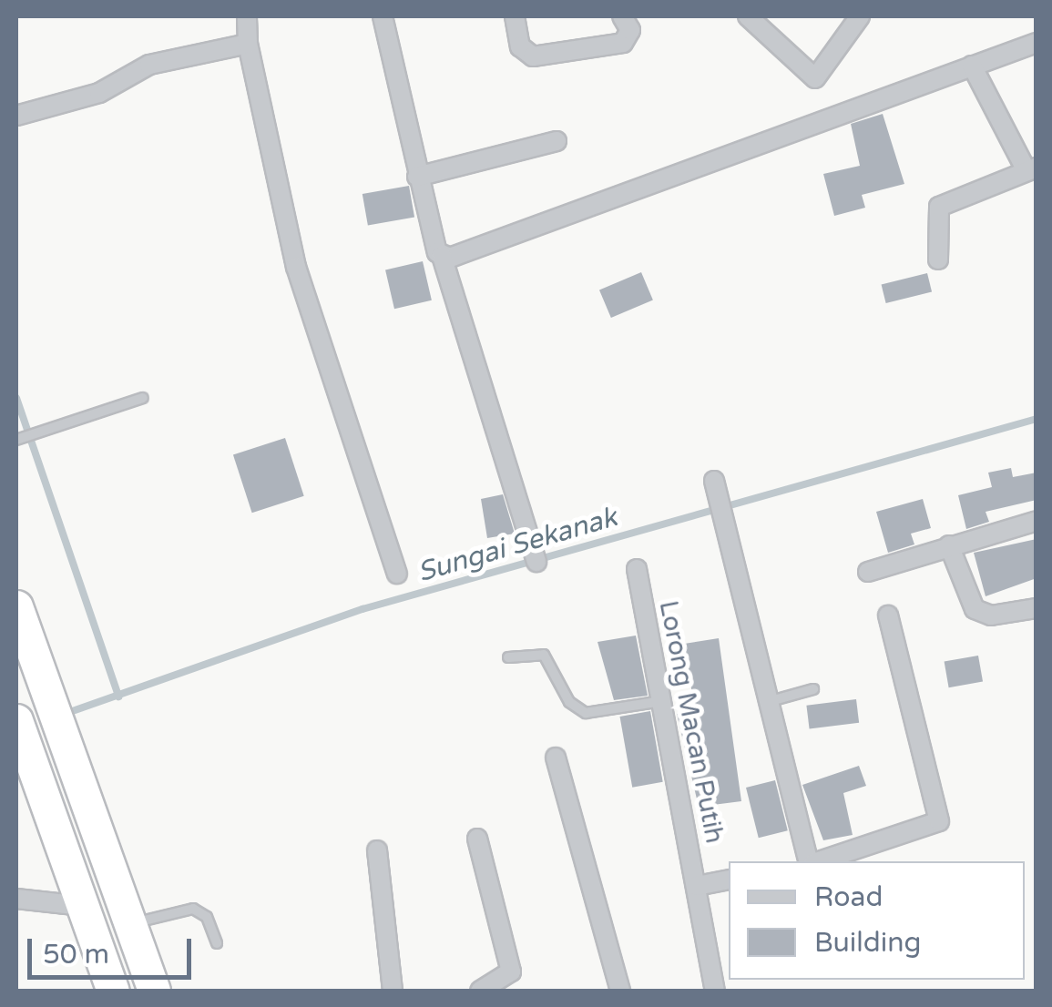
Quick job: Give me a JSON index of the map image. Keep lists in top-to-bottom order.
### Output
{
  "streets": {
    "street": ["Lorong Macan Putih"]
  },
  "water": ["Sungai Sekanak"],
  "legend": ["Road", "Building"],
  "scale_bar": "50 m"
}
